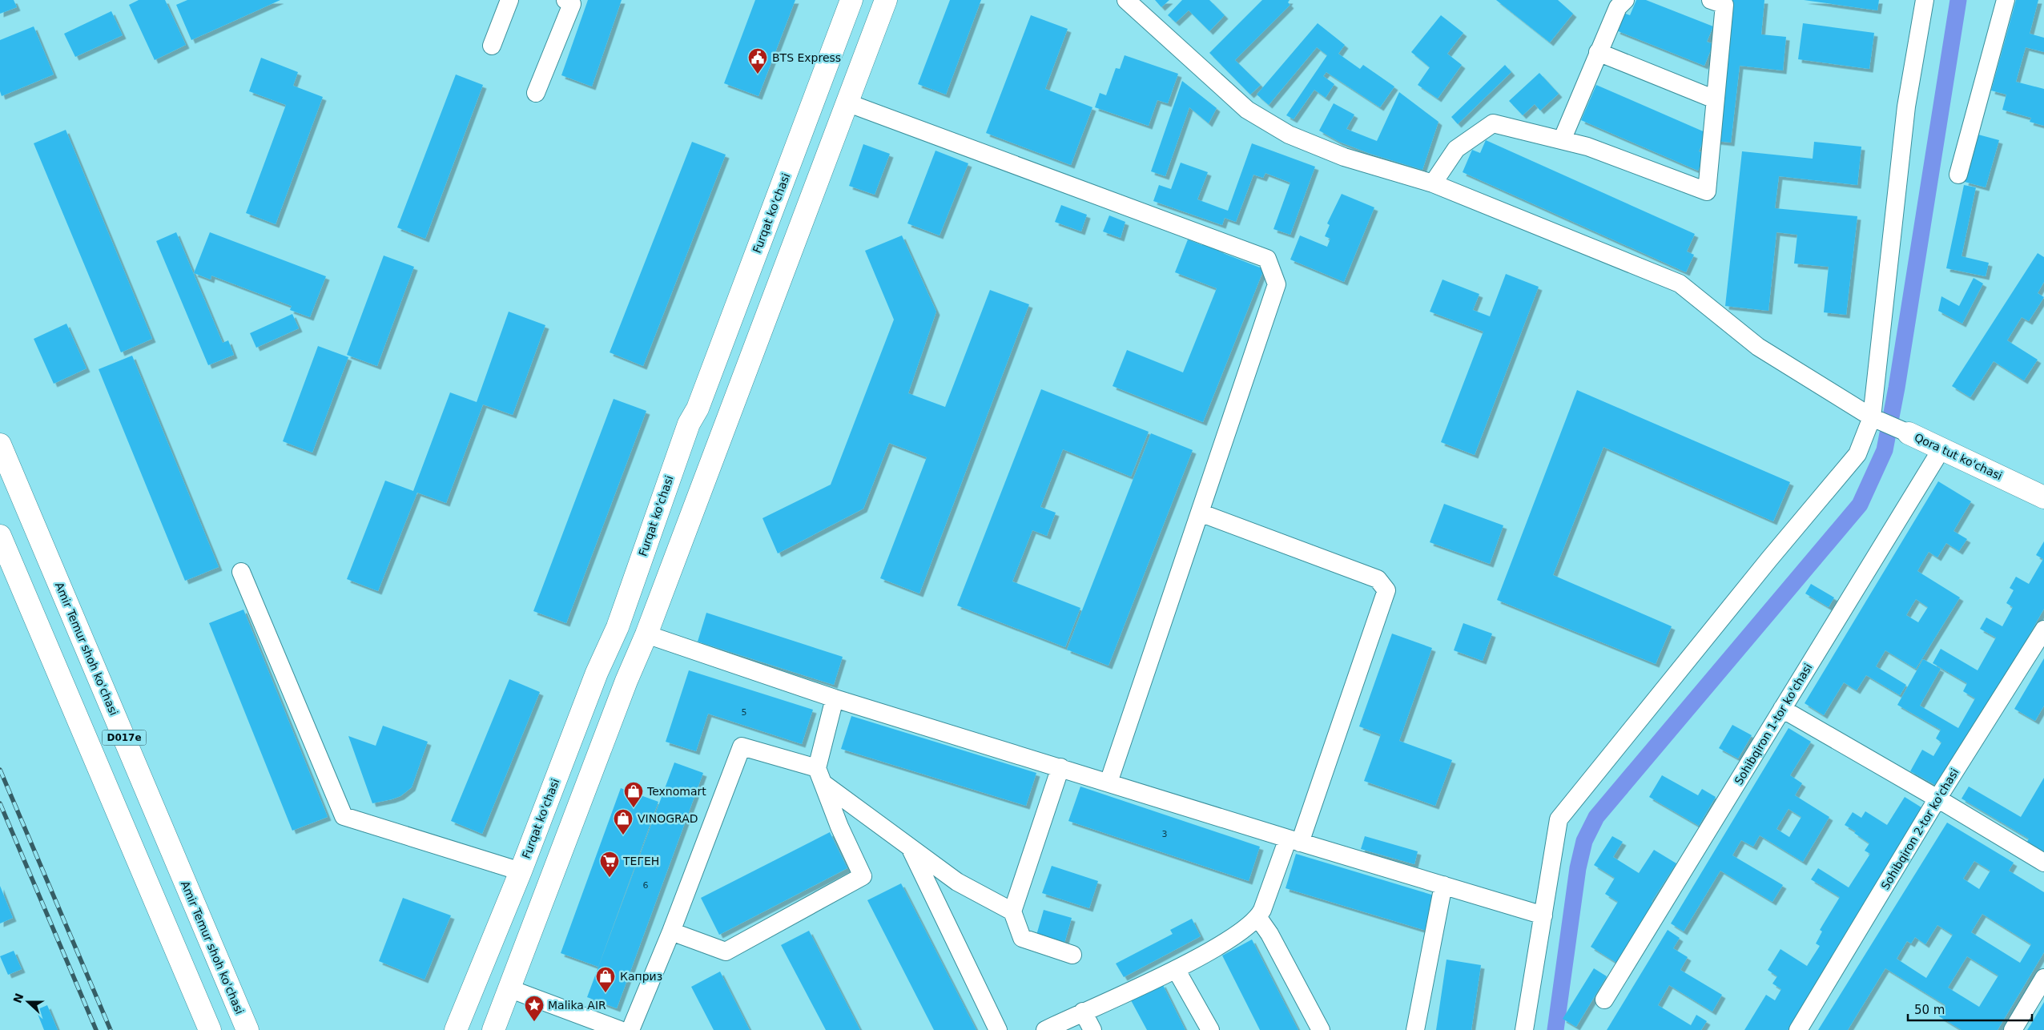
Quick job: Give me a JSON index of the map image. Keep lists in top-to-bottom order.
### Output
{
  "streets": {
    "main road": [
      "Furqat ko'chasi",
      "Qora tut ko'chasi",
      "Amir Temur shoh ko'chasi",
      "D017e"
    ],
    "street": ["Sohibqiron 1-tor ko'chasi", "Sohibqiron 2-tor ko'chasi"]
  },
  "crossings": [
    ["Qora tut ko'chasi", "Sohibqiron 1-tor ko'chasi"]
  ],
  "places": {
    "public building": ["BTS Express"],
    "shop": ["Texnomart", "VINOGRAD", "Каприз"],
    "supermarket": ["ТЕГЕН"],
    "place": ["Malika AIR"]
  },
  "house_numbers": ["5", "3", "6"],
  "scale_bar": "50 m",
  "north": "left"
}
